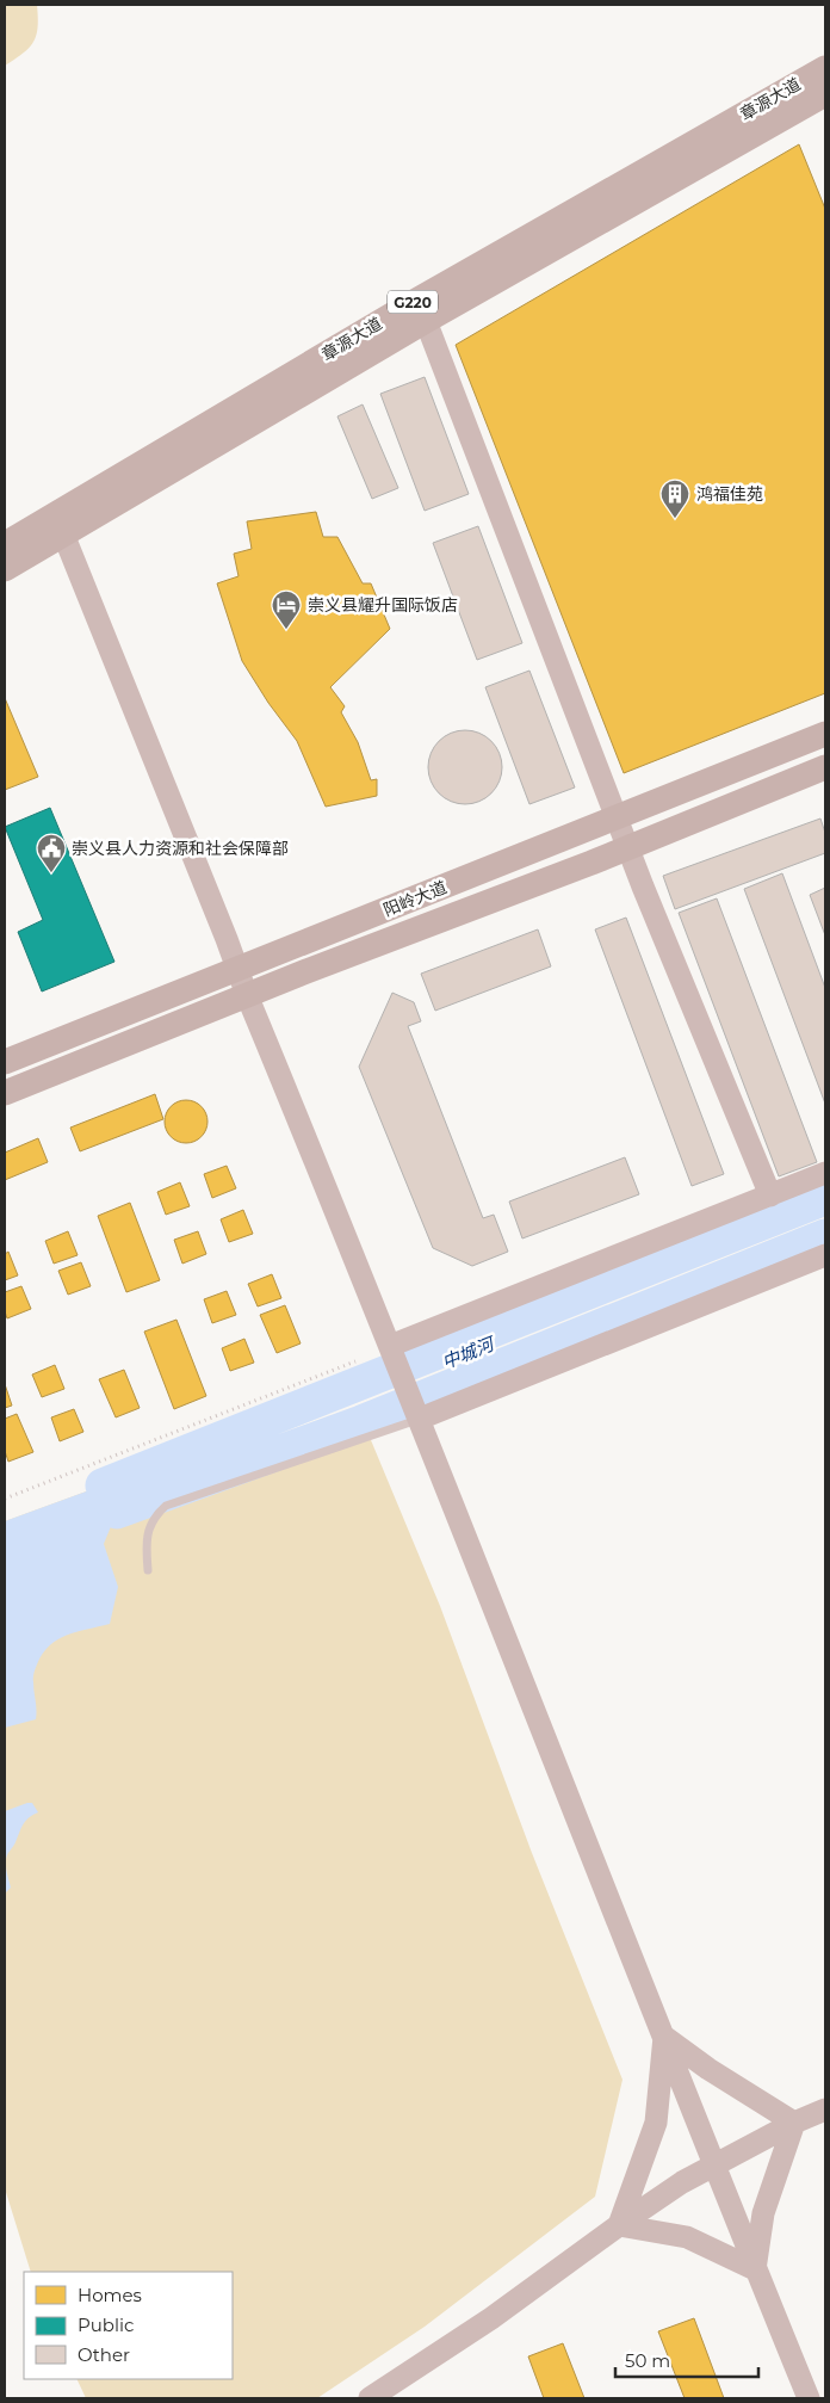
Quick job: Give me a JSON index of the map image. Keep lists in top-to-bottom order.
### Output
{
  "streets": {
    "main road": ["章源大道", "G220", "阳岭大道"]
  },
  "water": ["中城河"],
  "places": {
    "building": ["鸿福佳苑"],
    "hotel": ["崇义县耀升国际饭店"],
    "public building": ["崇义县人力资源和社会保障部"]
  },
  "legend": ["Homes", "Public", "Other"],
  "scale_bar": "50 m"
}
